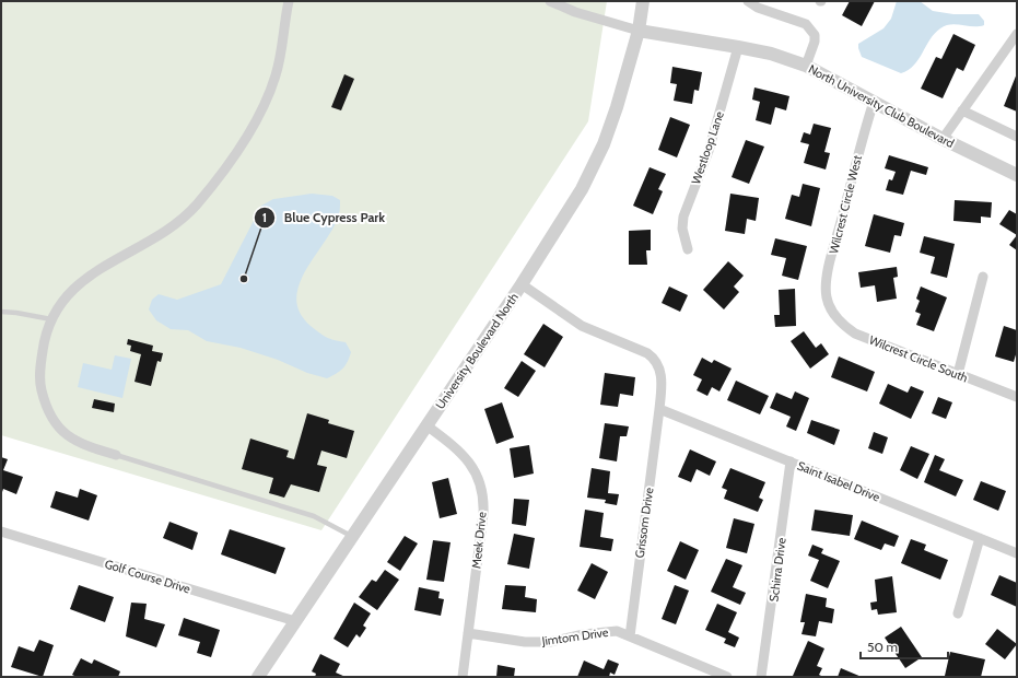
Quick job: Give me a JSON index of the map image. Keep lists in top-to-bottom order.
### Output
{
  "streets": {
    "street": [
      "North University Club Boulevard",
      "Westloop Lane",
      "Wilcrest Circle West",
      "University Boulevard North",
      "Wilcrest Circle South",
      "Saint Isabel Drive",
      "Grissom Drive",
      "Meek Drive",
      "Schirra Drive",
      "Golf Course Drive",
      "Jimtom Drive"
    ]
  },
  "crossings": [
    ["North University Club Boulevard", "Westloop Lane"],
    ["North University Club Boulevard", "Wilcrest Circle West"],
    ["North University Club Boulevard", "University Boulevard North"],
    ["Wilcrest Circle West", "Wilcrest Circle South"],
    ["University Boulevard North", "Grissom Drive"],
    ["University Boulevard North", "Meek Drive"],
    ["University Boulevard North", "Golf Course Drive"],
    ["Saint Isabel Drive", "Grissom Drive"],
    ["Saint Isabel Drive", "Schirra Drive"],
    ["Grissom Drive", "Jimtom Drive"],
    ["Meek Drive", "Jimtom Drive"]
  ],
  "places": ["Blue Cypress Park"],
  "scale_bar": "50 m"
}
